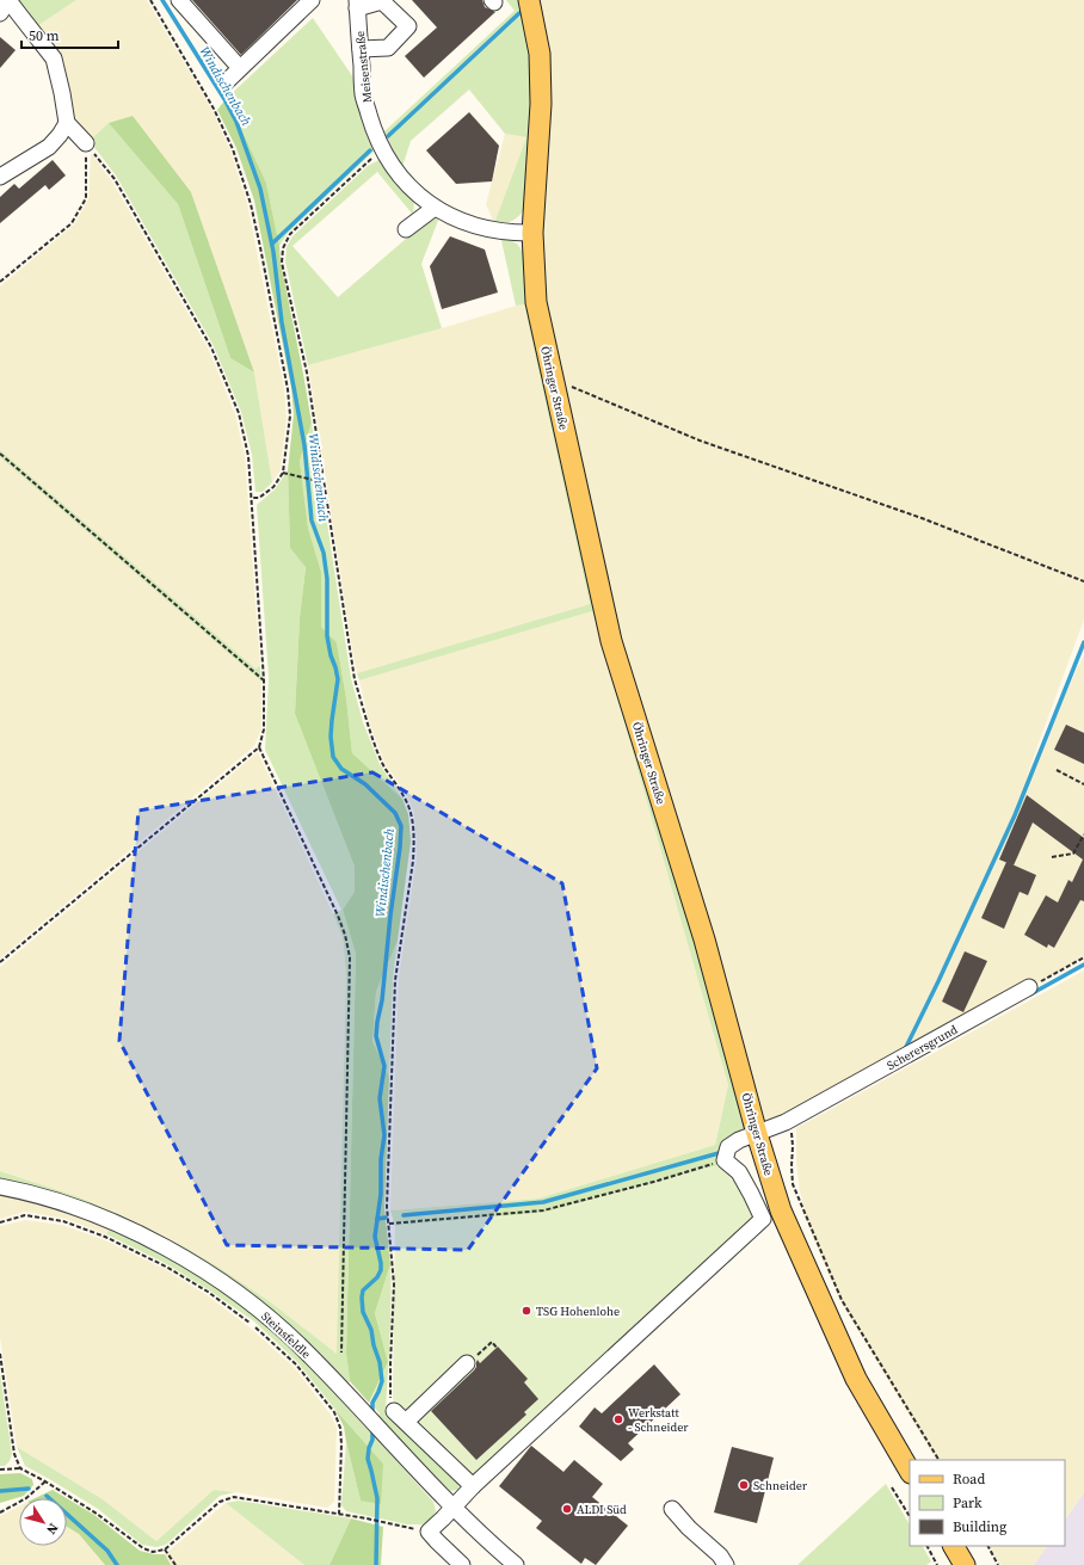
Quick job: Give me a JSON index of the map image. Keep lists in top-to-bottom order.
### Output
{
  "streets": {
    "main road": ["Öhringer Straße"],
    "street": ["Meisenstraße", "Scherersgrund", "Steinsfeldle"]
  },
  "crossings": [
    ["Meisenstraße", "Öhringer Straße"],
    ["Öhringer Straße", "Scherersgrund"]
  ],
  "water": ["Windischenbach"],
  "places": [
    "TSG Hohenlohe",
    "Werkstatt - Schneider",
    "Schneider",
    "ALDI Süd"
  ],
  "legend": ["Road", "Park", "Building"],
  "scale_bar": "50 m",
  "north": "bottom right"
}
